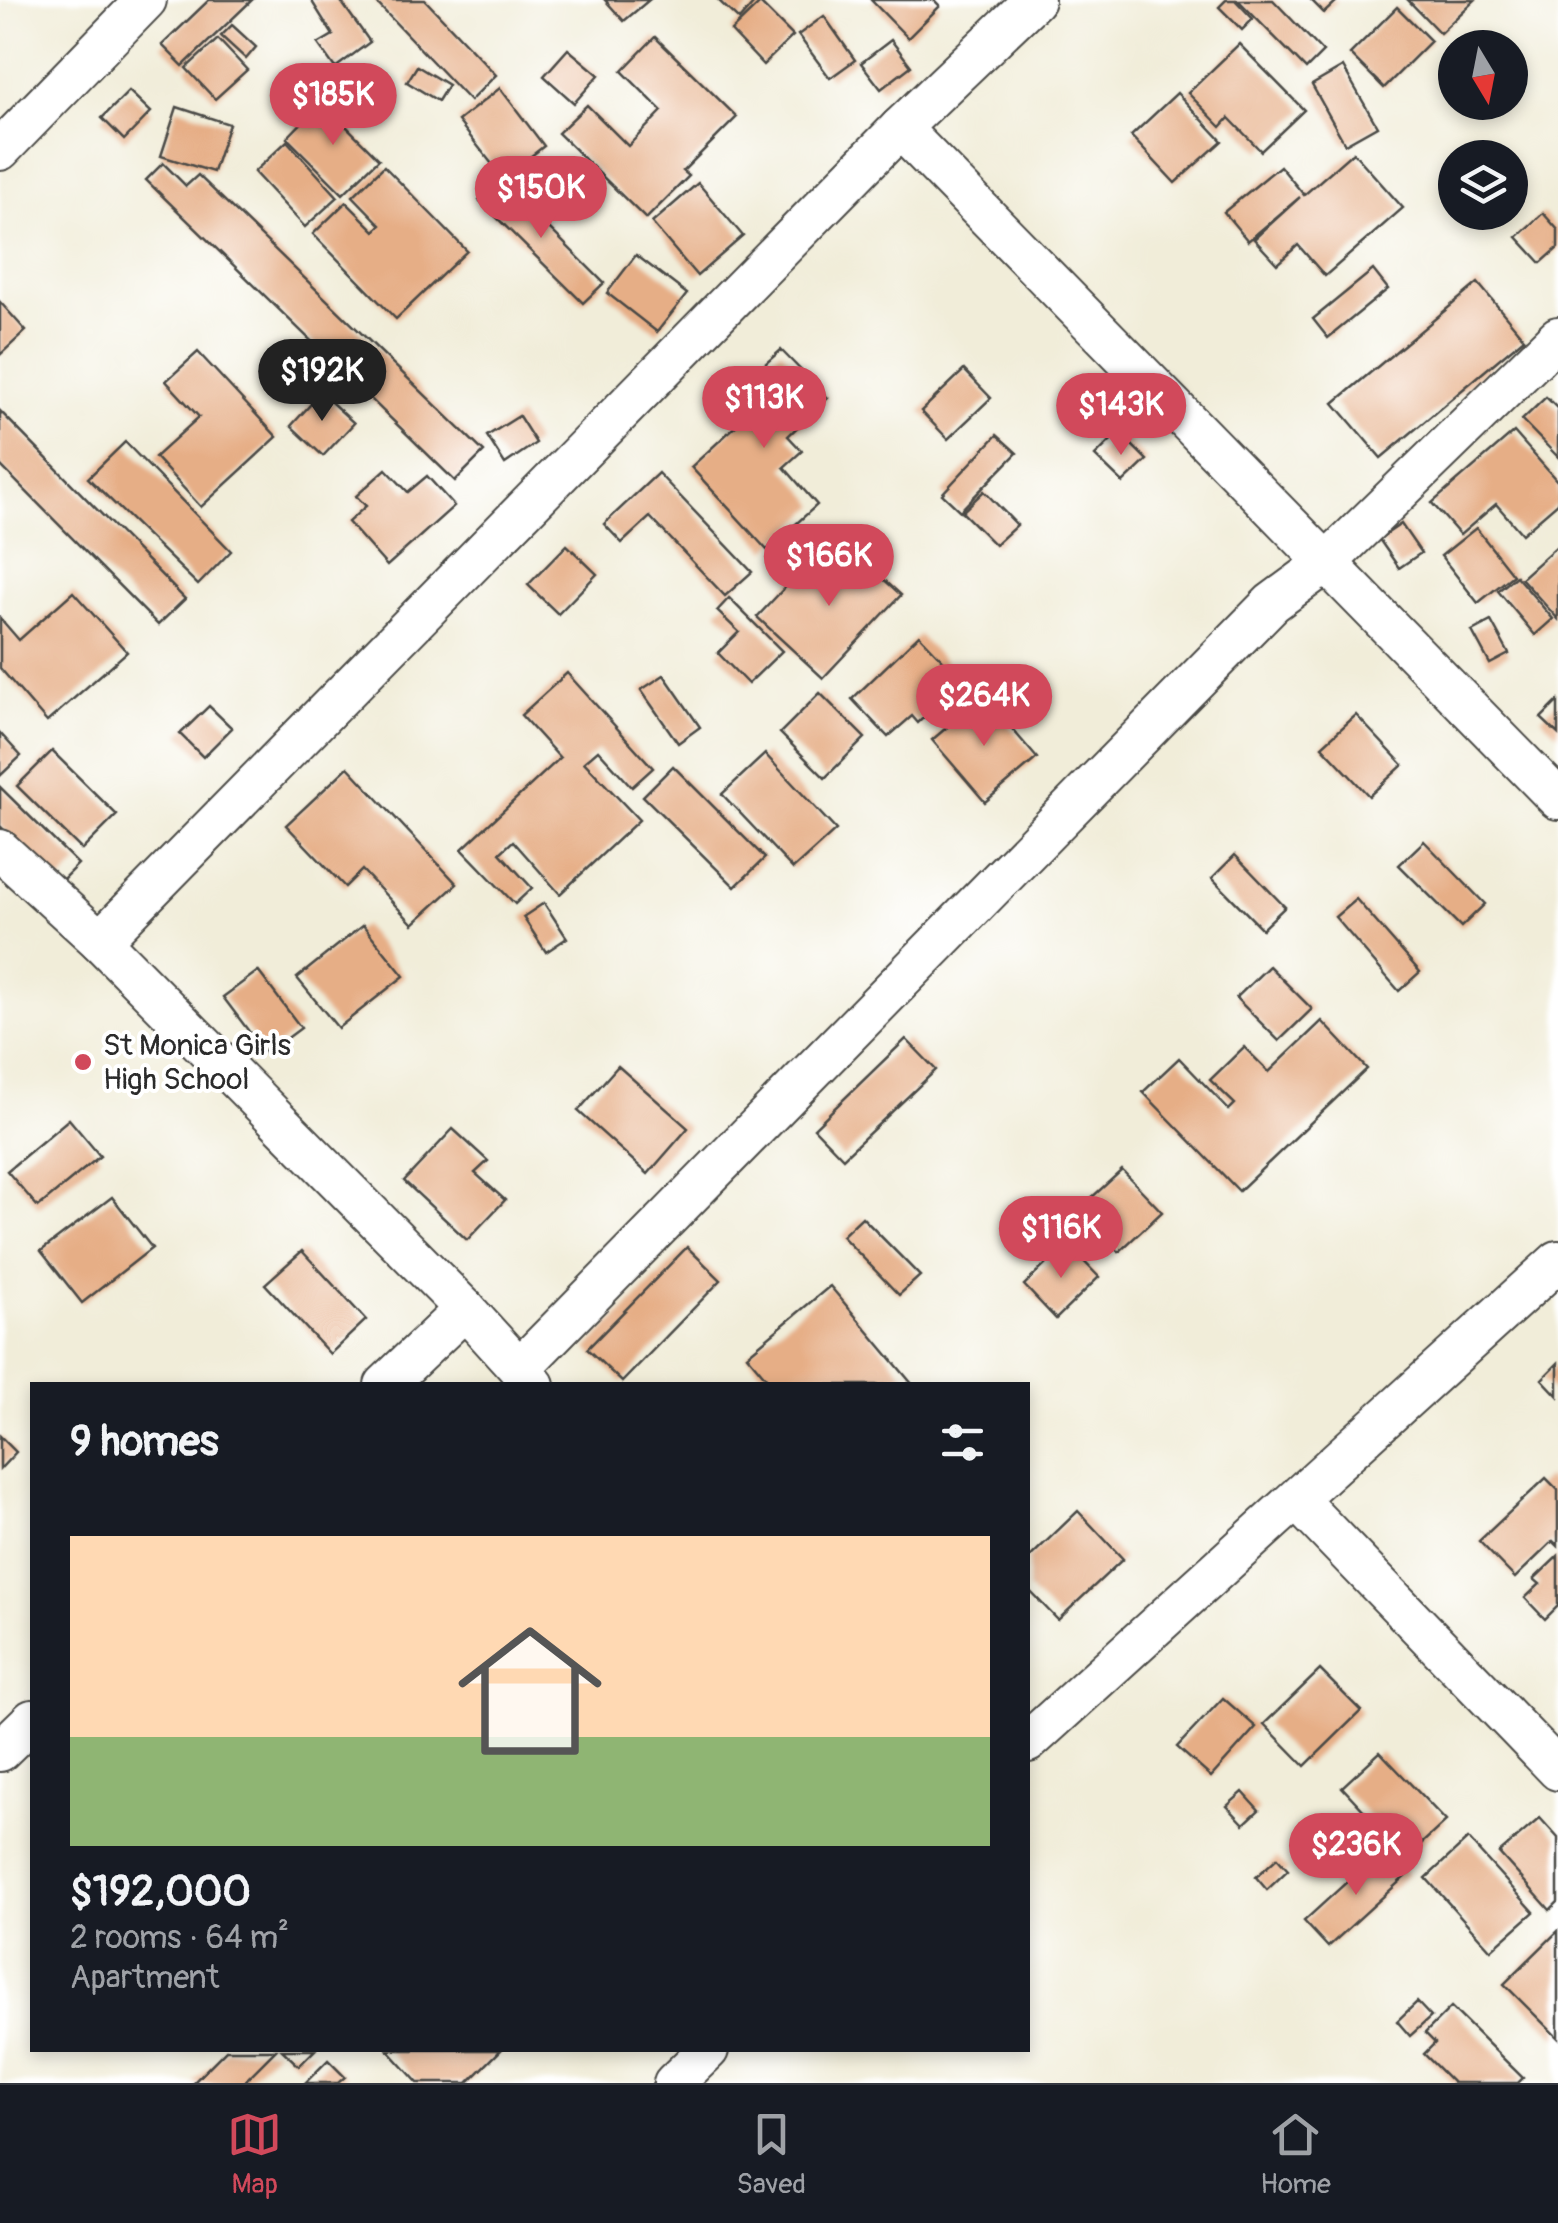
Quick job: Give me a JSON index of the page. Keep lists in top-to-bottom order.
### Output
{
  "places": ["St Monica Girls High School"],
  "north": "bottom",
  "page": {
    "price": [
      "$185K",
      "$150K",
      "$192K",
      "$113K",
      "$143K",
      "$166K",
      "$264K",
      "$116K",
      "$236K"
    ],
    "heading": "9 homes",
    "list": [
      {
        "name": "$192,000",
        "note": "2 rooms · 64 m² · Apartment"
      }
    ],
    "tabs": ["Map", "Saved", "Home"]
  }
}
